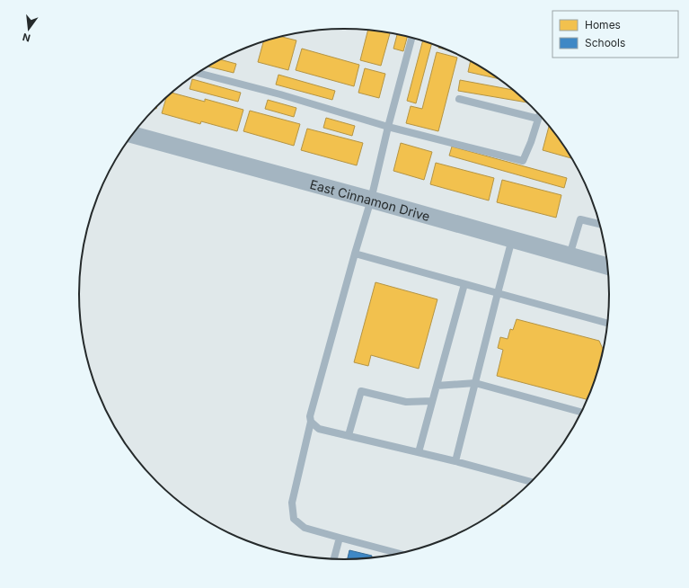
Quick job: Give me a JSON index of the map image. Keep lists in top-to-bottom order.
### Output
{
  "streets": {
    "street": ["East Cinnamon Drive"]
  },
  "legend": ["Homes", "Schools"],
  "north": "bottom"
}
